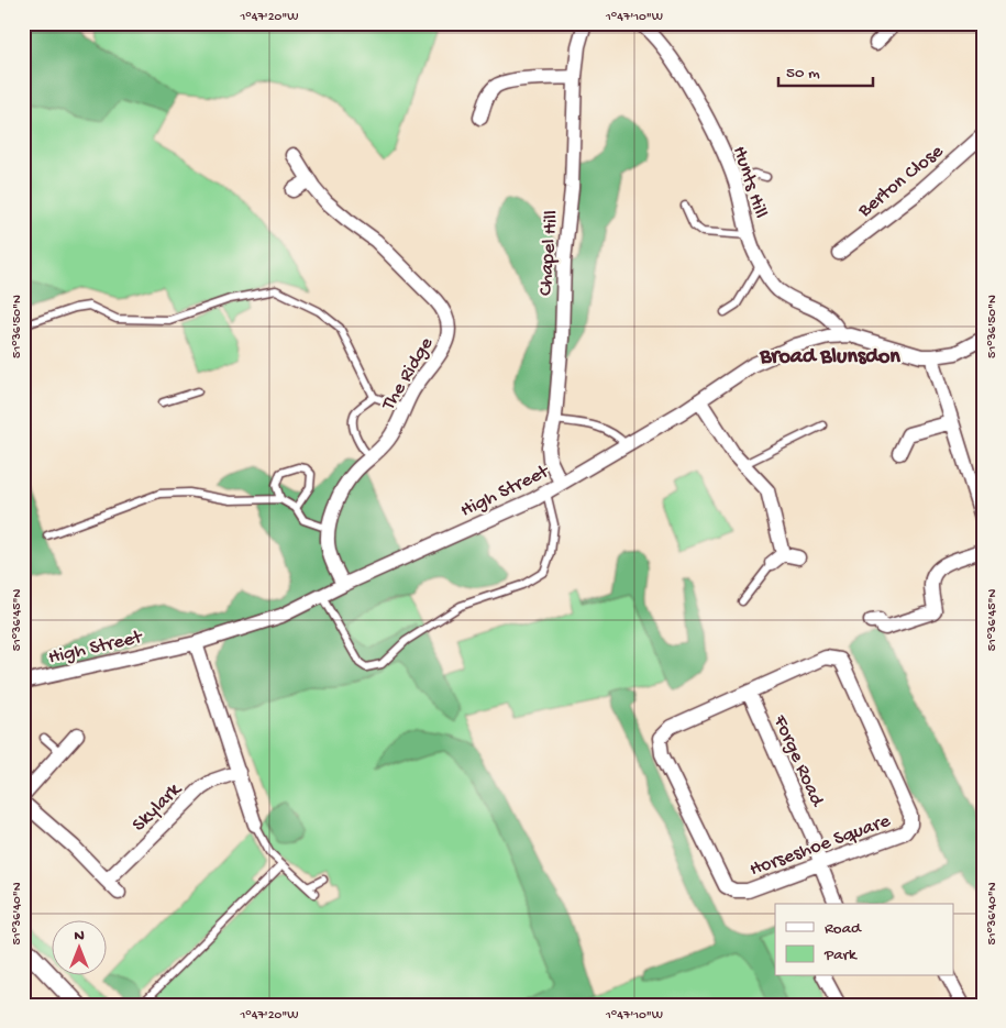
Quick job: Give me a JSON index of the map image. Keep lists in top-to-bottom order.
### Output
{
  "streets": {
    "street": [
      "Berton Close",
      "Hunts Hill",
      "Chapel Hill",
      "The Ridge",
      "High Street",
      "Forge Road",
      "Skylark",
      "Horseshoe Square"
    ]
  },
  "crossings": [
    ["Hunts Hill", "High Street"],
    ["Chapel Hill", "High Street"],
    ["The Ridge", "High Street"],
    ["Forge Road", "Horseshoe Square"]
  ],
  "districts": ["Broad Blunsdon"],
  "legend": ["Road", "Park"],
  "scale_bar": "50 m",
  "north": "top",
  "coordinates": [
    "1°47'20\"W",
    "1°47'10\"W",
    "51°36'50\"N",
    "51°36'45\"N",
    "51°36'40\"N"
  ]
}
